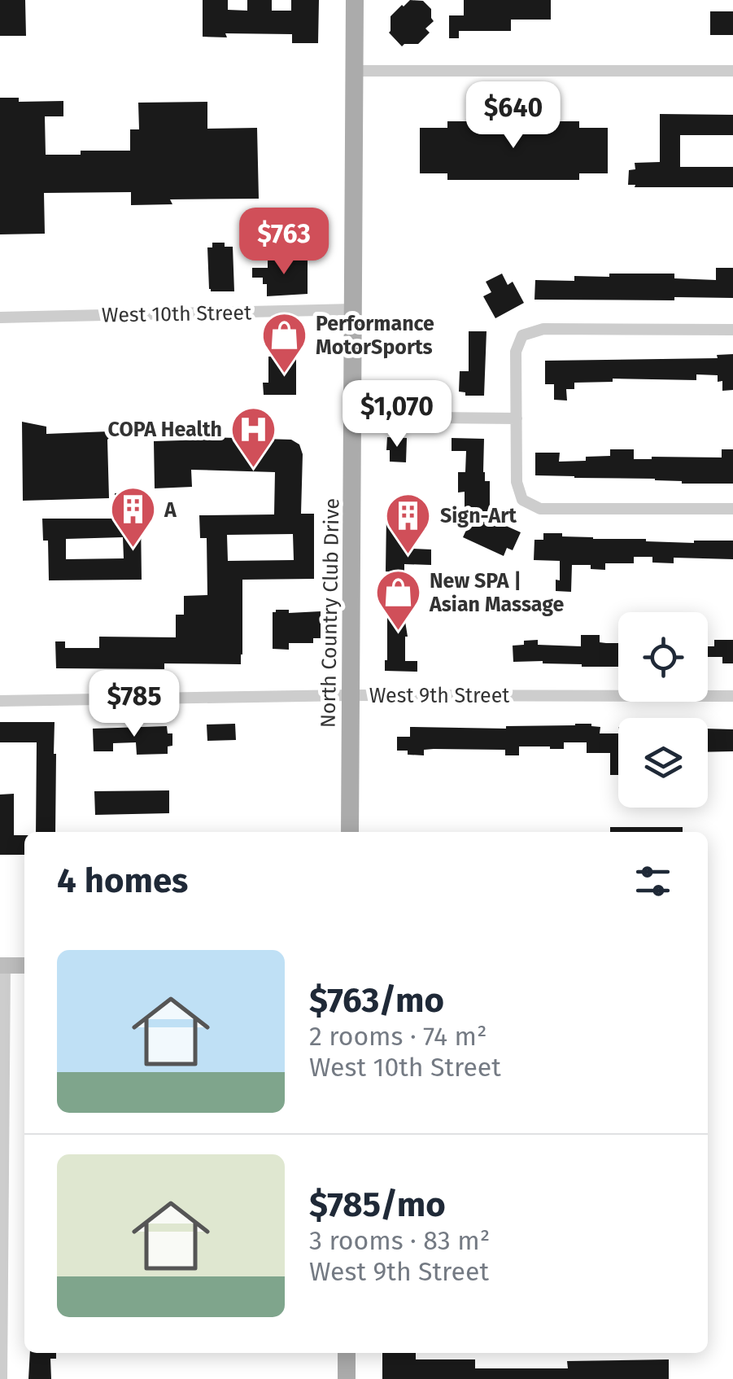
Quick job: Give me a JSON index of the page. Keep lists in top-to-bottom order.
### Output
{
  "streets": {
    "main road": ["North Country Club Drive"],
    "street": ["West 10th Street", "West 9th Street"]
  },
  "crossings": [
    ["West 10th Street", "North Country Club Drive"],
    ["North Country Club Drive", "West 9th Street"]
  ],
  "places": {
    "shop": ["Performance MotorSports", "New SPA | Asian Massage"],
    "hospital": ["COPA Health"],
    "building": ["A", "Sign-Art"]
  },
  "page": {
    "price": [
      "$640",
      "$763",
      "$1,070",
      "$785"
    ],
    "heading": "4 homes",
    "list": [
      {
        "name": "$763/mo",
        "note": "2 rooms · 74 m² · West 10th Street"
      },
      {
        "name": "$785/mo",
        "note": "3 rooms · 83 m² · West 9th Street"
      }
    ]
  }
}
